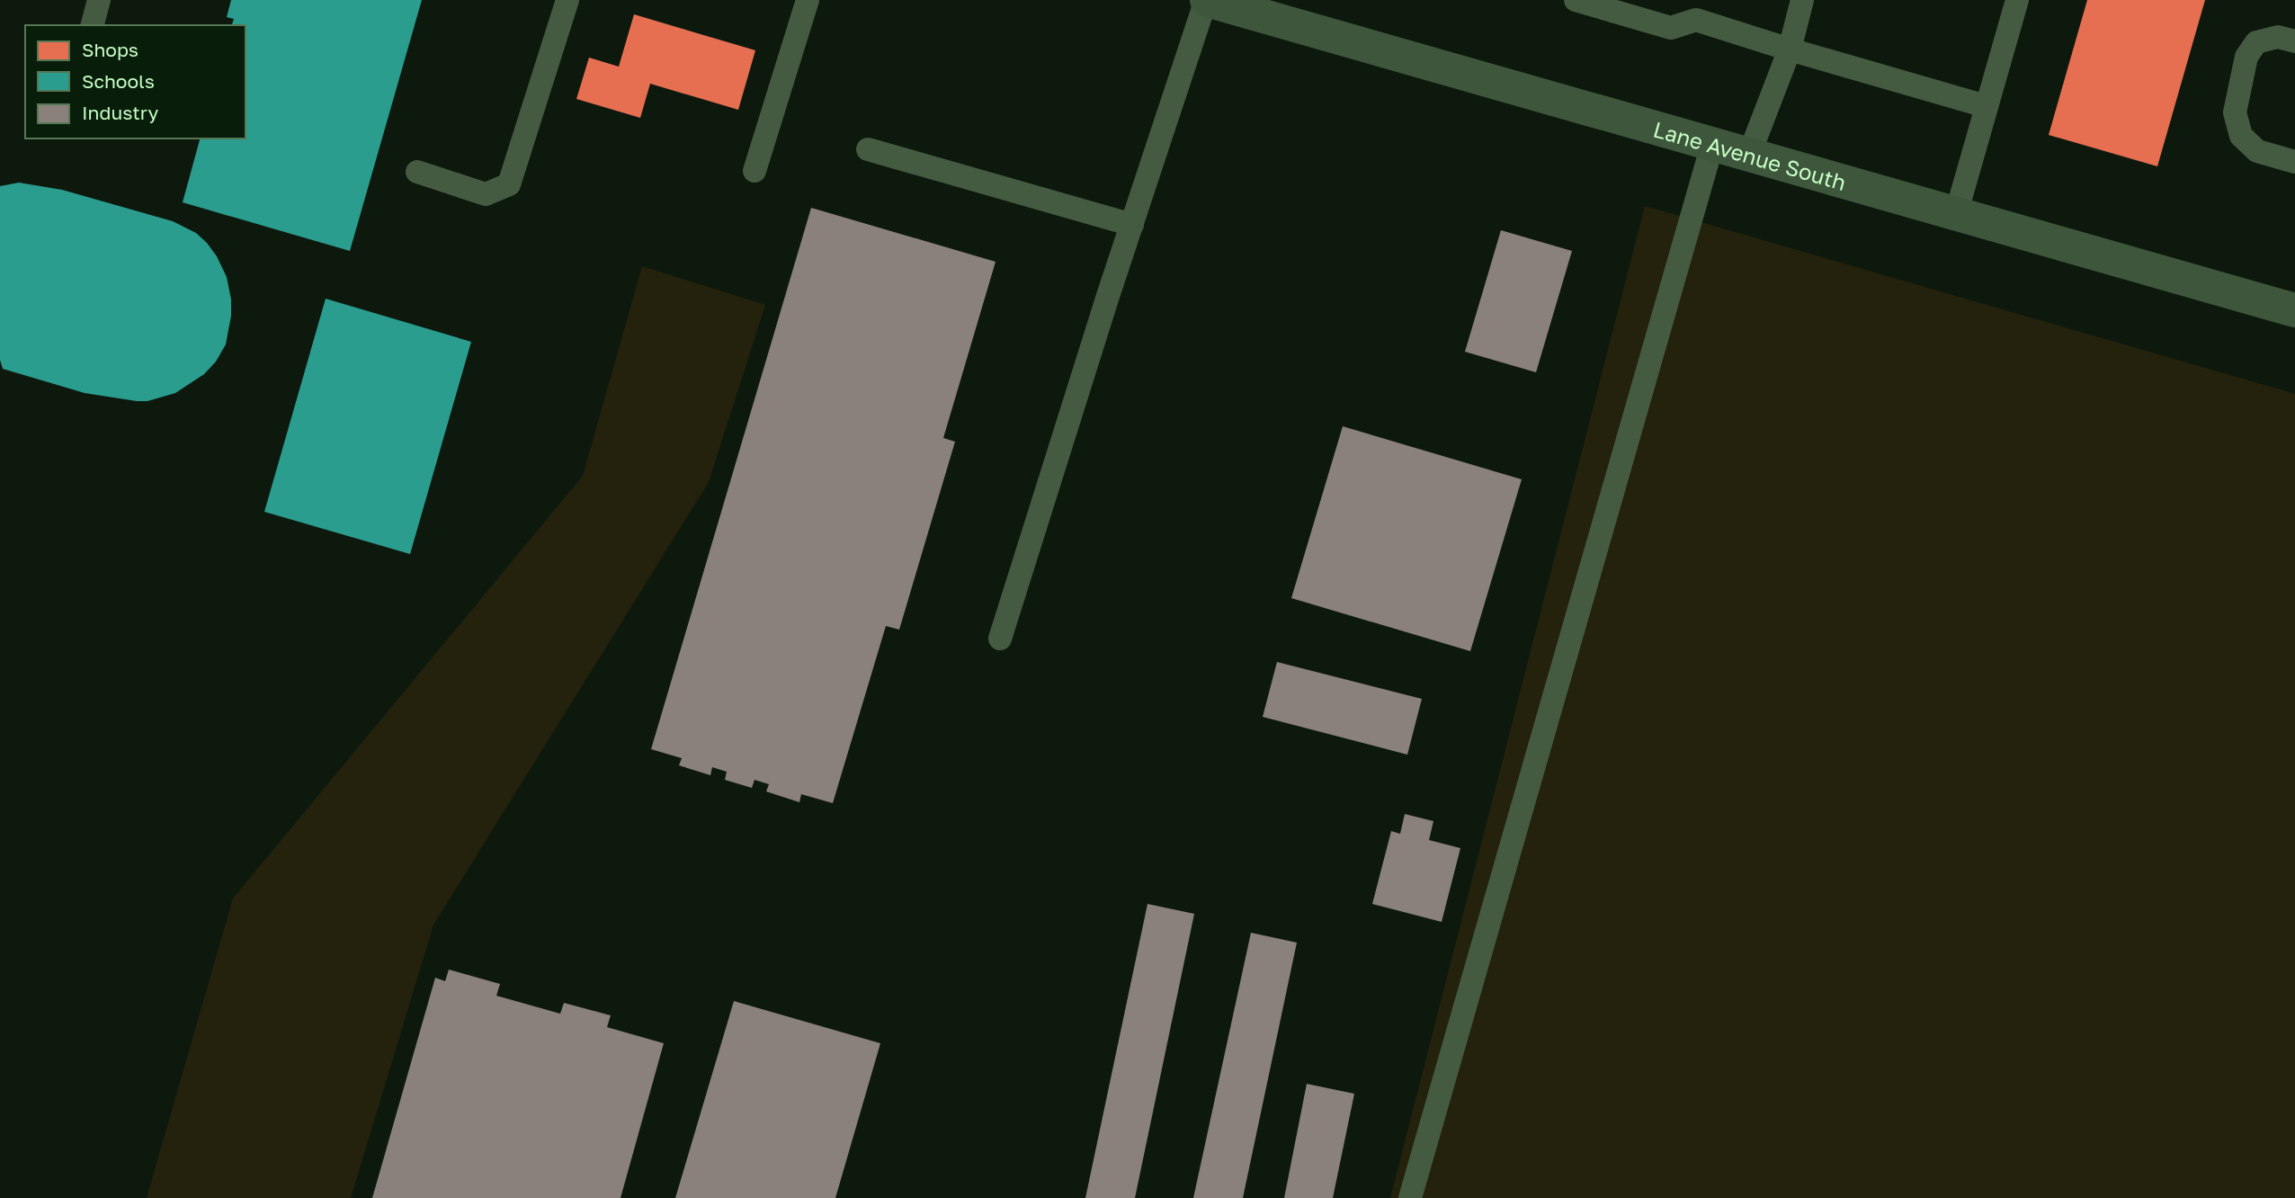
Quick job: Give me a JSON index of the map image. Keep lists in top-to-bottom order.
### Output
{
  "streets": {
    "main road": ["Lane Avenue South"]
  },
  "legend": ["Shops", "Schools", "Industry"]
}
